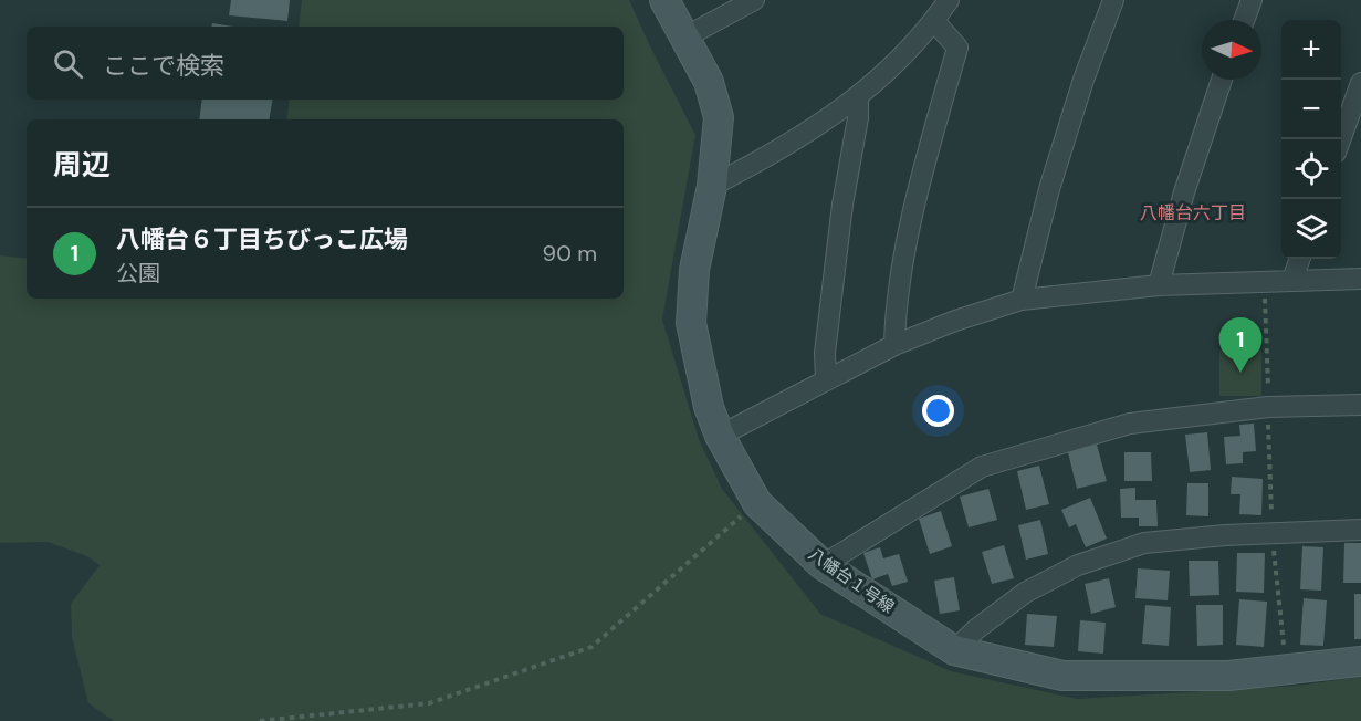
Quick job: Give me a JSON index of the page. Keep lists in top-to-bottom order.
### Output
{
  "streets": {
    "street": ["八幡台１号線"]
  },
  "districts": ["八幡台六丁目"],
  "north": "right",
  "page": {
    "map_buttons": ["+", "−"],
    "search": "ここで検索",
    "heading": "周辺",
    "list": [
      {
        "mark": "1",
        "name": "八幡台６丁目ちびっこ広場",
        "note": "公園",
        "value": "90 m"
      }
    ],
    "pins": "1"
  }
}
